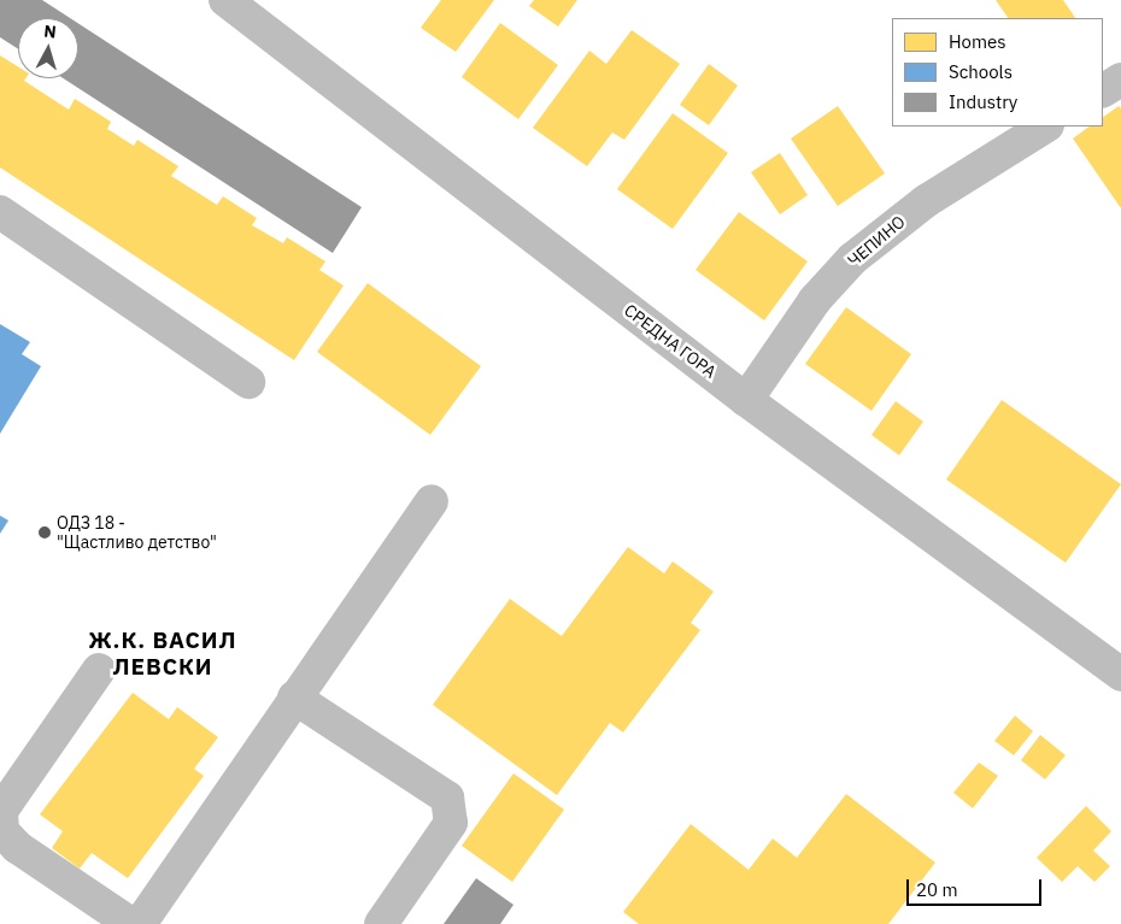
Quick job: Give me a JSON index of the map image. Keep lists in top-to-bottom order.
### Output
{
  "streets": {
    "street": ["ЧЕПИНО", "СРЕДНА ГОРА"]
  },
  "crossings": [
    ["ЧЕПИНО", "СРЕДНА ГОРА"]
  ],
  "districts": ["Ж.К. ВАСИЛ ЛЕВСКИ"],
  "places": ["ОДЗ 18 - \"Щастливо детство\""],
  "legend": ["Homes", "Schools", "Industry"],
  "scale_bar": "20 m",
  "north": "top"
}
